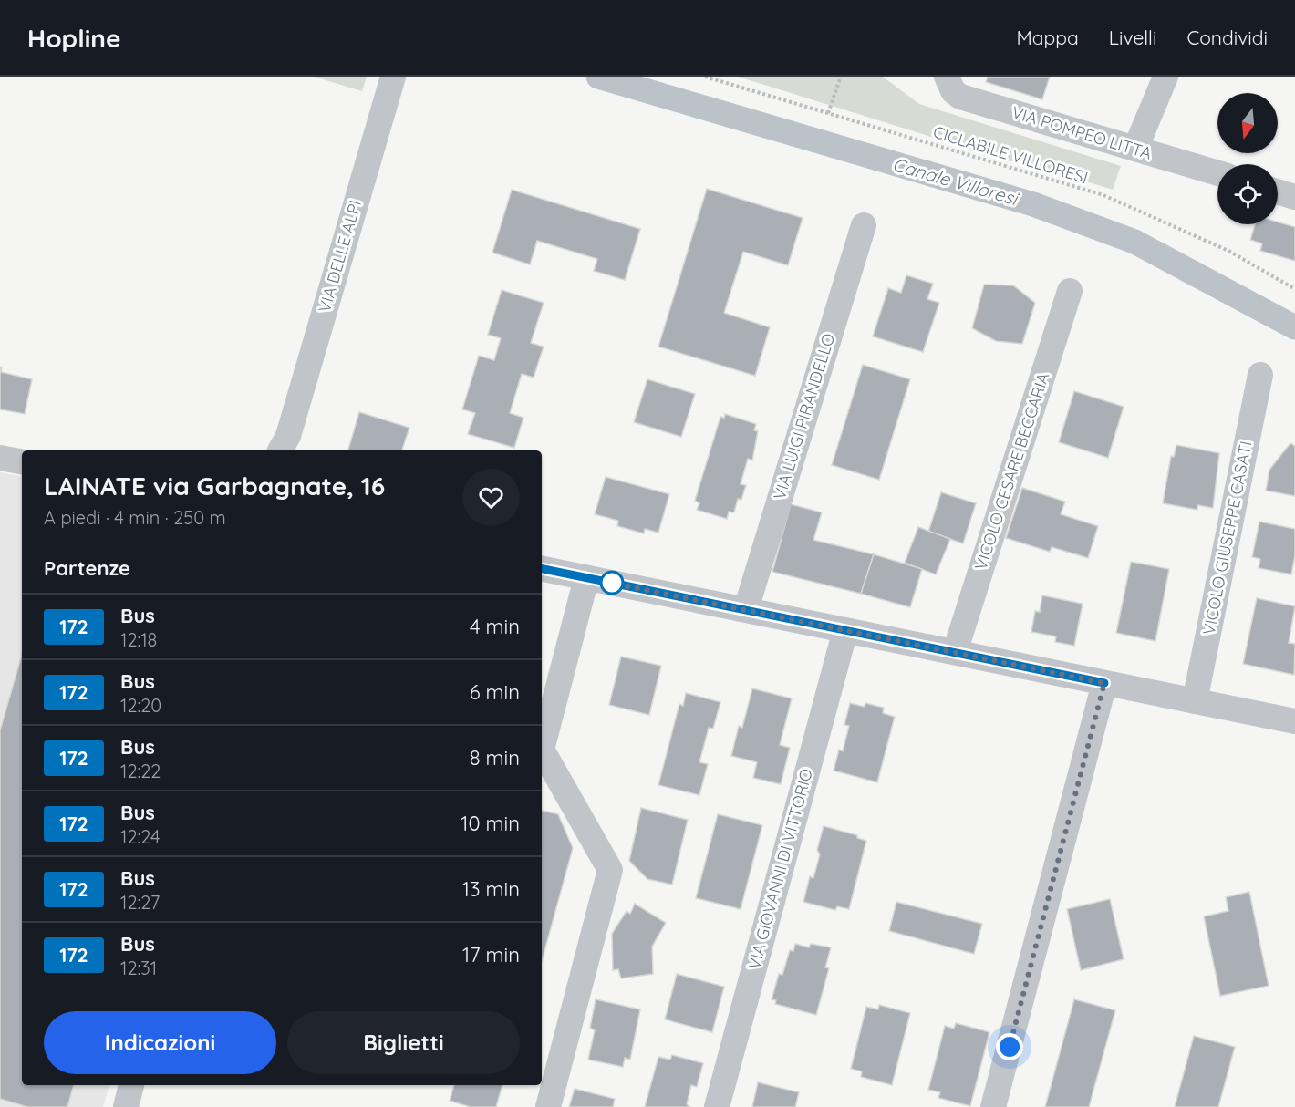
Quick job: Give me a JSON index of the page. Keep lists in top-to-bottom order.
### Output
{
  "streets": {
    "street": [
      "VIA POMPEO LITTA",
      "VIA DELLE ALPI",
      "VIA LUIGI PIRANDELLO",
      "VICOLO CESARE BECCARIA",
      "VICOLO GIUSEPPE CASATI",
      "VIA GIOVANNI DI VITTORIO"
    ],
    "path": ["CICLABILE VILLORESI"]
  },
  "water": ["Canale Villoresi"],
  "lines": ["bus line 172"],
  "north": "bottom",
  "page": {
    "header": "Hopline",
    "nav": ["Mappa", "Livelli", "Condividi"],
    "heading": [
      ["LAINATE via Garbagnate, 16", "A piedi · 4 min · 250 m"],
      "Partenze"
    ],
    "list": [
      {
        "mark": "172",
        "name": "Bus",
        "note": "12:18",
        "value": "4 min"
      },
      {
        "mark": "172",
        "name": "Bus",
        "note": "12:20",
        "value": "6 min"
      },
      {
        "mark": "172",
        "name": "Bus",
        "note": "12:22",
        "value": "8 min"
      },
      {
        "mark": "172",
        "name": "Bus",
        "note": "12:24",
        "value": "10 min"
      },
      {
        "mark": "172",
        "name": "Bus",
        "note": "12:27",
        "value": "13 min"
      },
      {
        "mark": "172",
        "name": "Bus",
        "note": "12:31",
        "value": "17 min"
      }
    ],
    "buttons": ["Indicazioni", "Biglietti"]
  }
}
